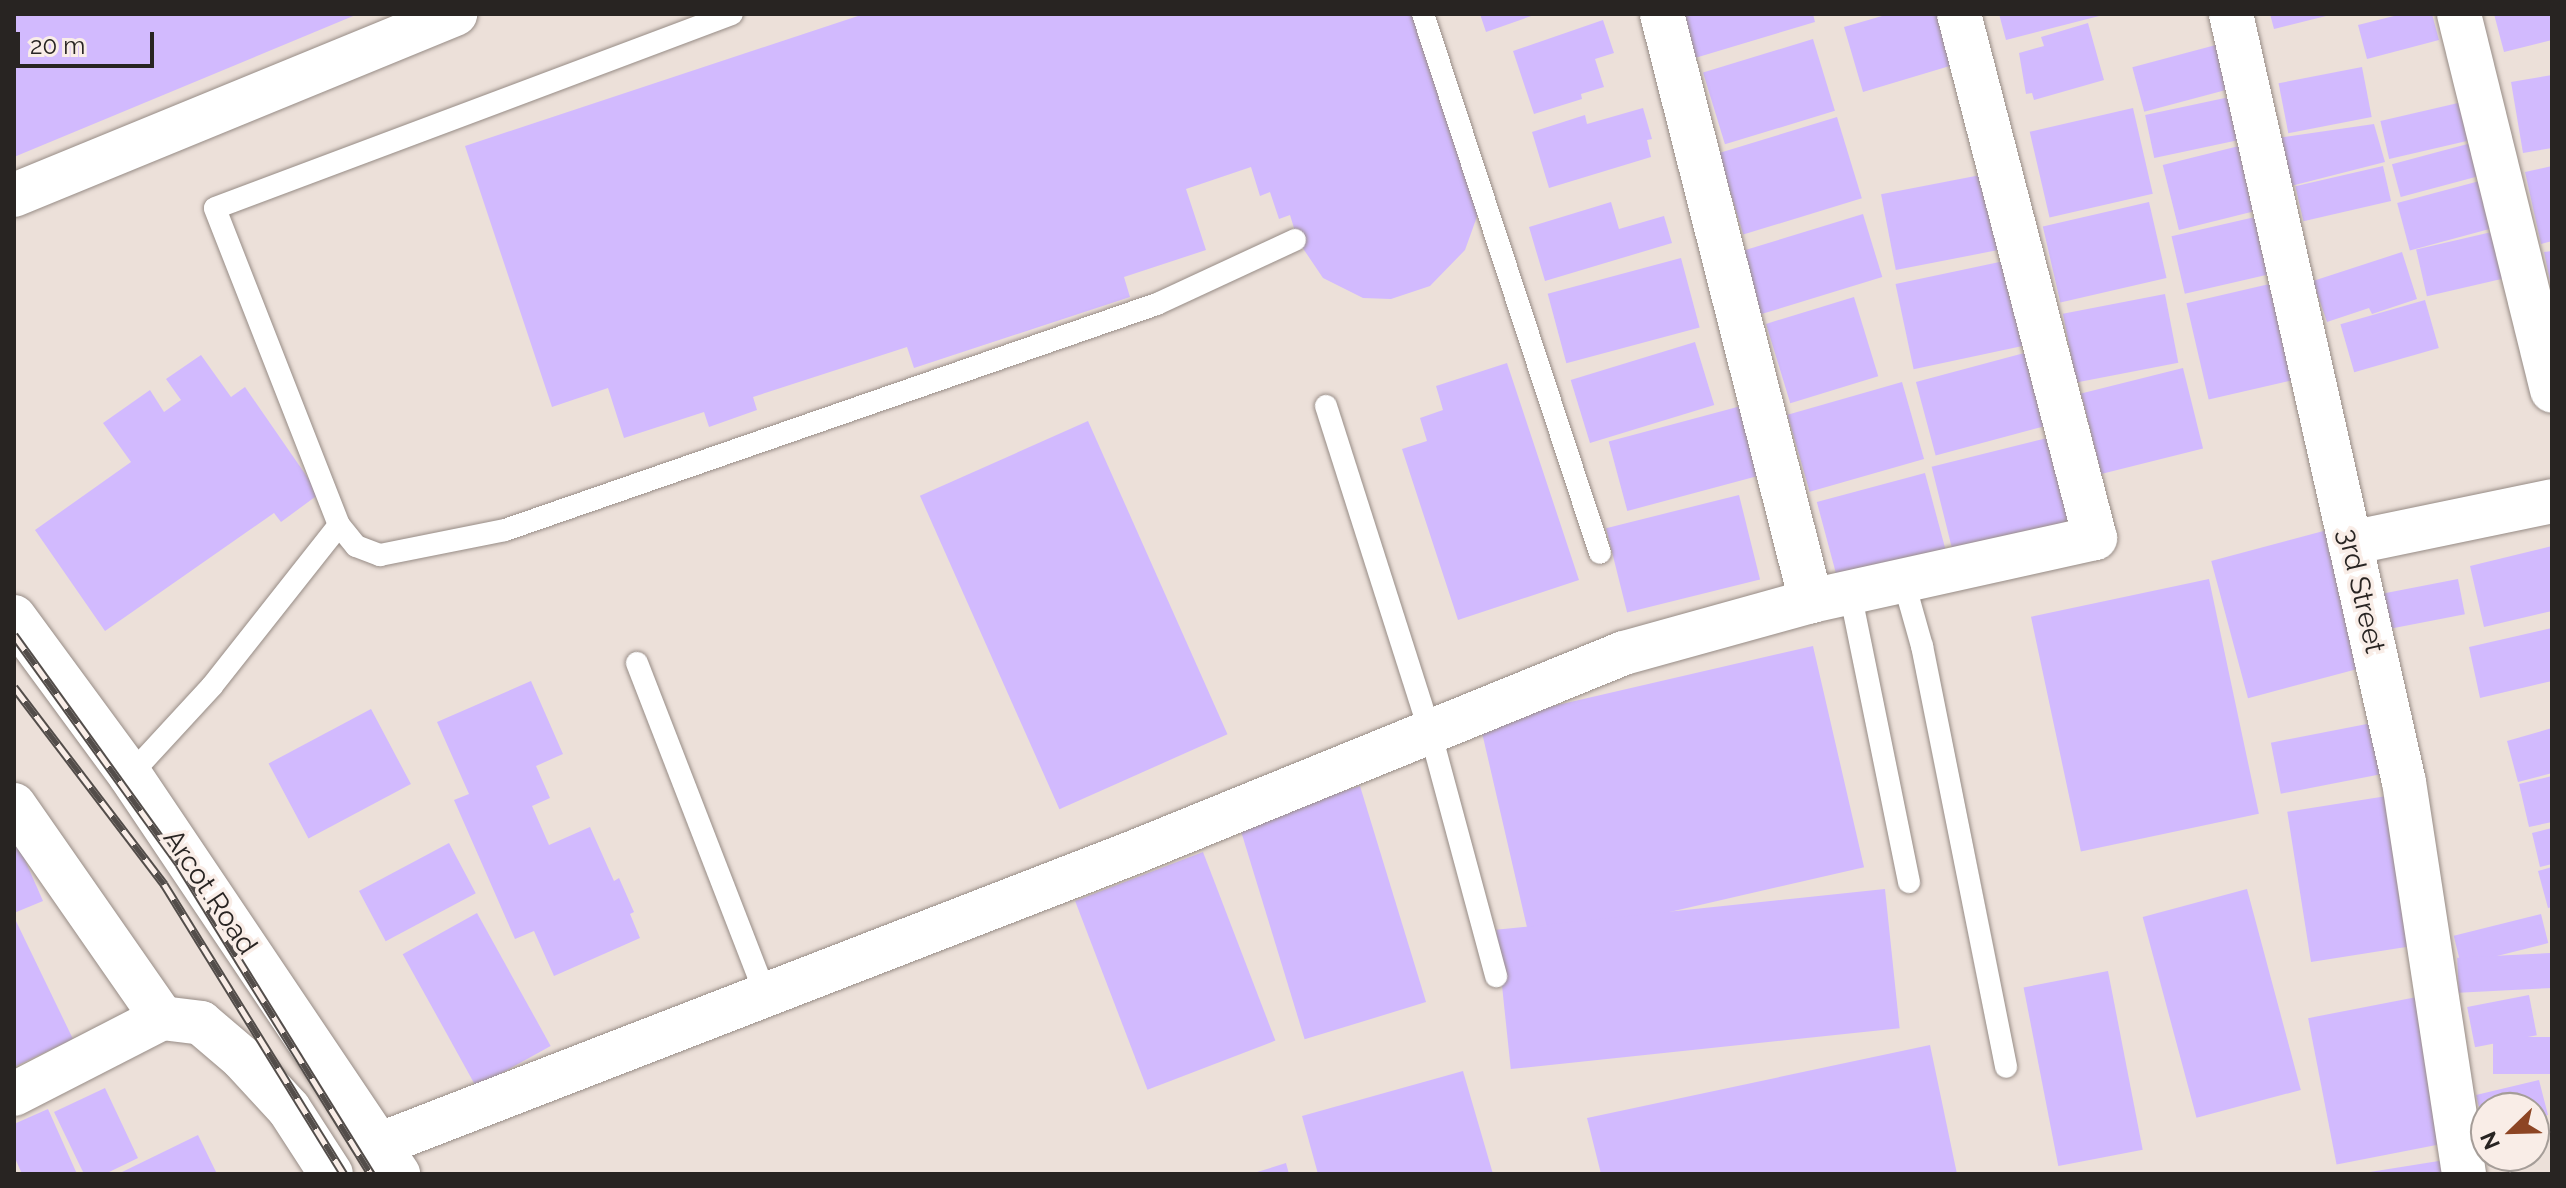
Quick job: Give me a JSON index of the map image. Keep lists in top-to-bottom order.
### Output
{
  "streets": {
    "street": ["3rd Street", "Arcot Road"]
  },
  "scale_bar": "20 m",
  "north": "bottom left"
}
